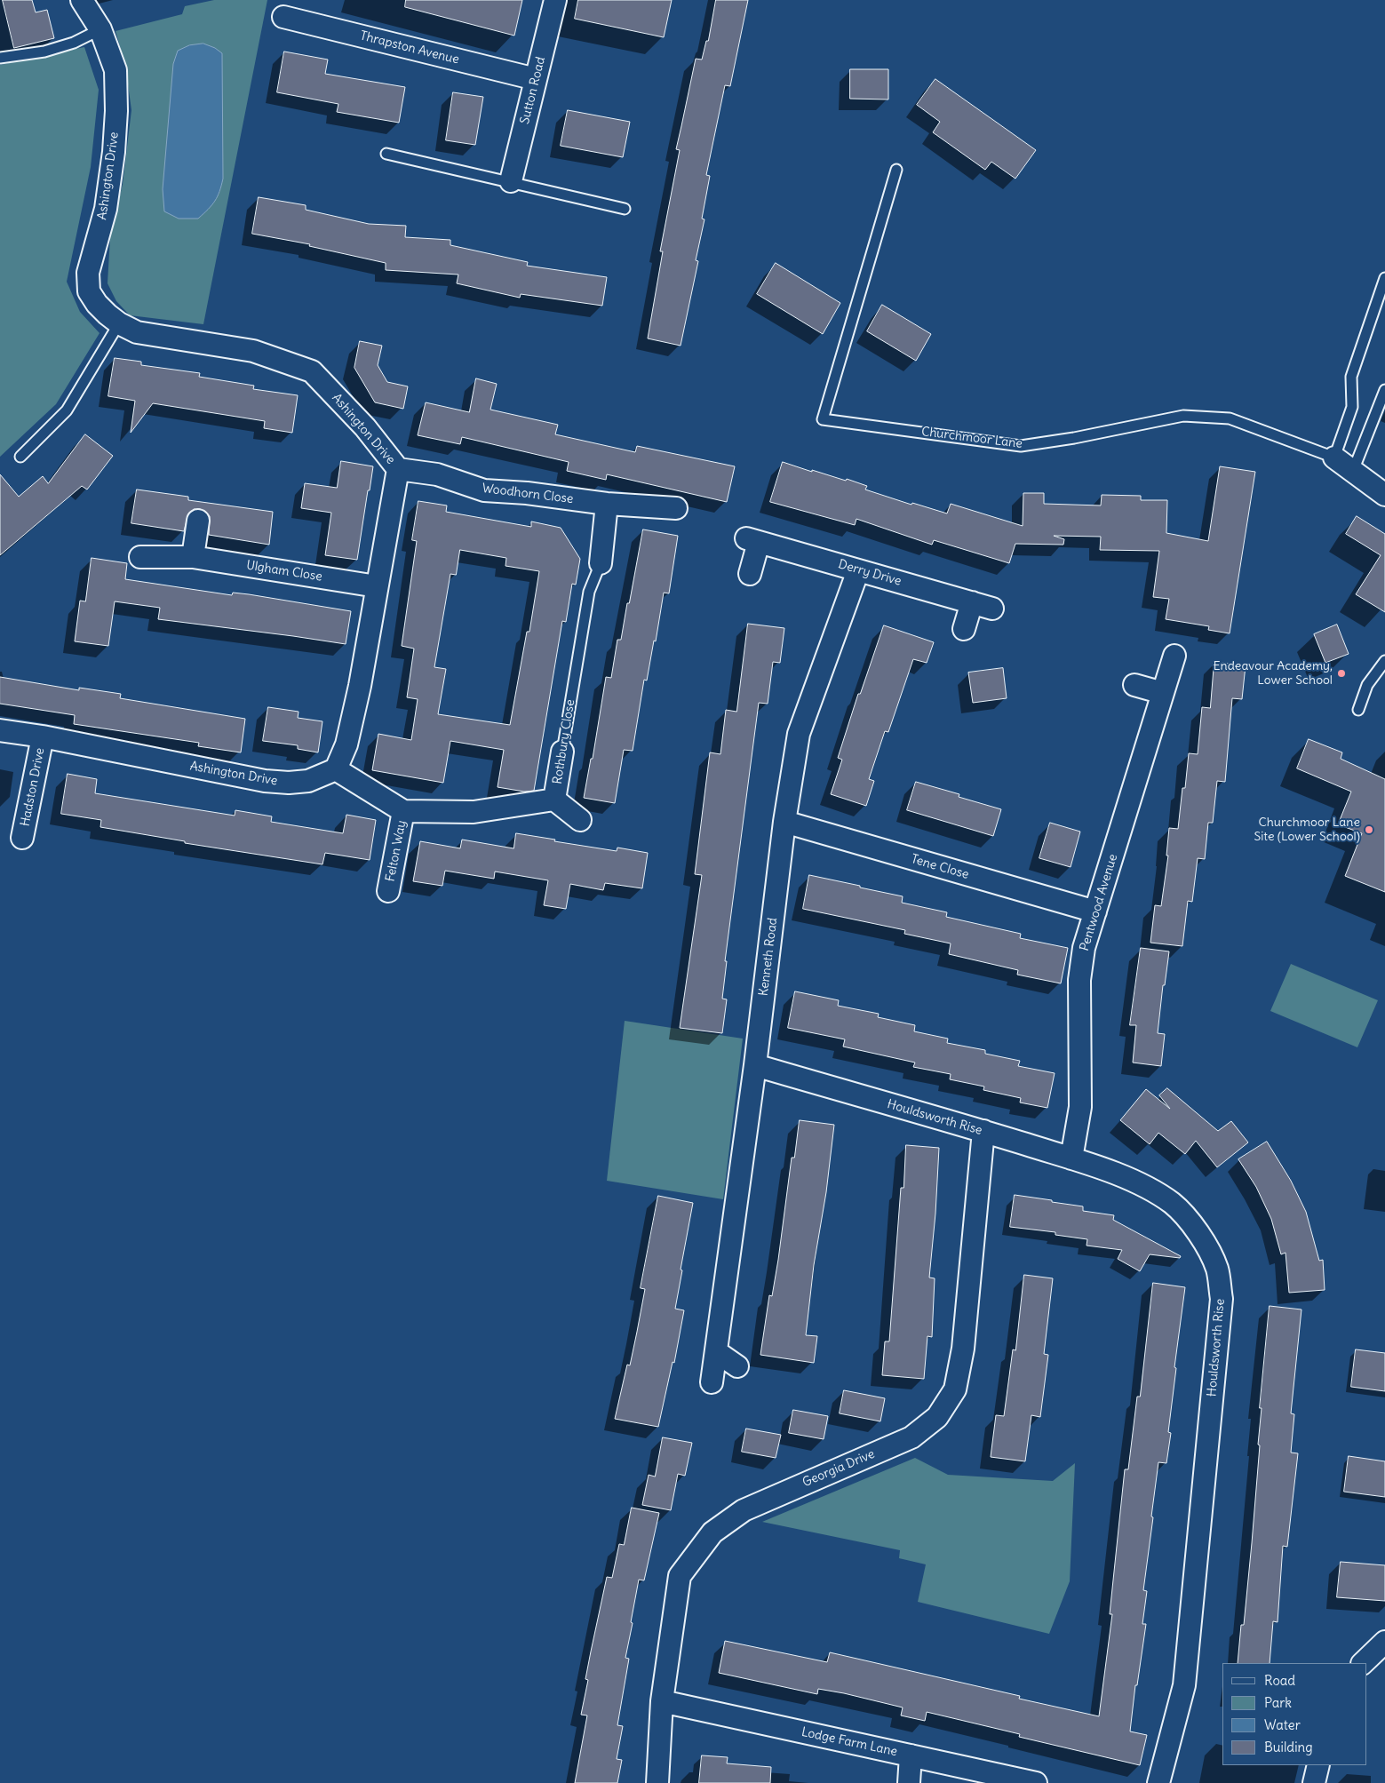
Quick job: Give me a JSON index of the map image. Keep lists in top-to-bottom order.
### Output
{
  "streets": {
    "street": [
      "Thrapston Avenue",
      "Sutton Road",
      "Ashington Drive",
      "Churchmoor Lane",
      "Woodhorn Close",
      "Ulgham Close",
      "Derry Drive",
      "Rothbury Close",
      "Hadston Drive",
      "Felton Way",
      "Tene Close",
      "Pentwood Avenue",
      "Kenneth Road",
      "Houldsworth Rise",
      "Georgia Drive",
      "Lodge Farm Lane"
    ]
  },
  "crossings": [
    ["Thrapston Avenue", "Sutton Road"],
    ["Ashington Drive", "Woodhorn Close"],
    ["Ashington Drive", "Ulgham Close"],
    ["Ashington Drive", "Hadston Drive"],
    ["Derry Drive", "Kenneth Road"],
    ["Rothbury Close", "Felton Way"],
    ["Tene Close", "Pentwood Avenue"],
    ["Tene Close", "Kenneth Road"],
    ["Pentwood Avenue", "Houldsworth Rise"],
    ["Kenneth Road", "Houldsworth Rise"],
    ["Houldsworth Rise", "Georgia Drive"],
    ["Georgia Drive", "Lodge Farm Lane"]
  ],
  "places": ["Endeavour Academy, Lower School", "Churchmoor Lane Site (Lower School)"],
  "legend": [
    "Road",
    "Park",
    "Water",
    "Building"
  ]
}
